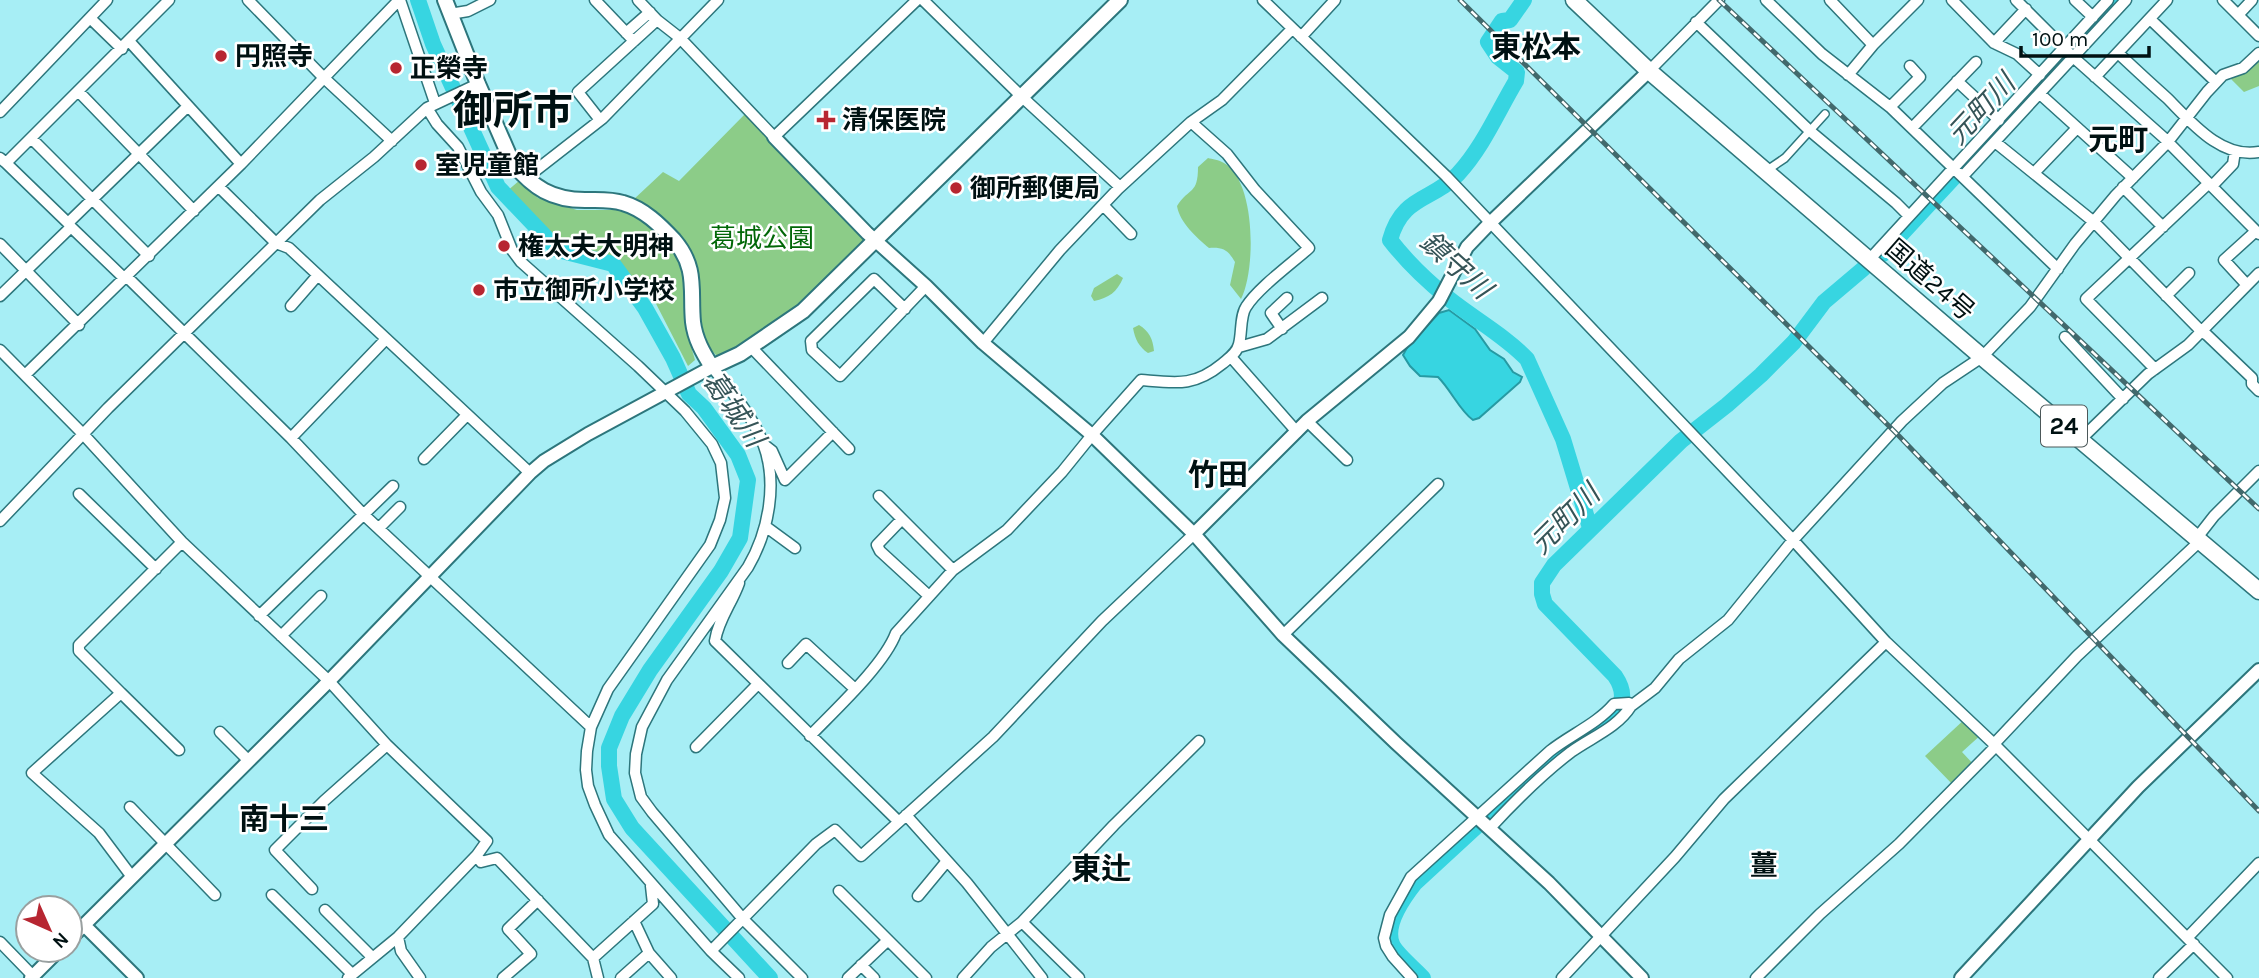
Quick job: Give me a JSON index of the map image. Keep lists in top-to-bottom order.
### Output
{
  "streets": {
    "highway": ["国道24号", "24"]
  },
  "districts": [
    "東松本",
    "御所市",
    "元町",
    "竹田",
    "南十三",
    "薑",
    "東辻"
  ],
  "water": ["元町川", "鎮守川", "葛城川"],
  "parks": ["葛城公園"],
  "places": {
    "other": [
      "円照寺",
      "正榮寺",
      "室児童館",
      "御所郵便局",
      "権太夫大明神",
      "市立御所小学校"
    ],
    "health": ["清保医院"]
  },
  "scale_bar": "100 m",
  "north": "bottom right"
}
